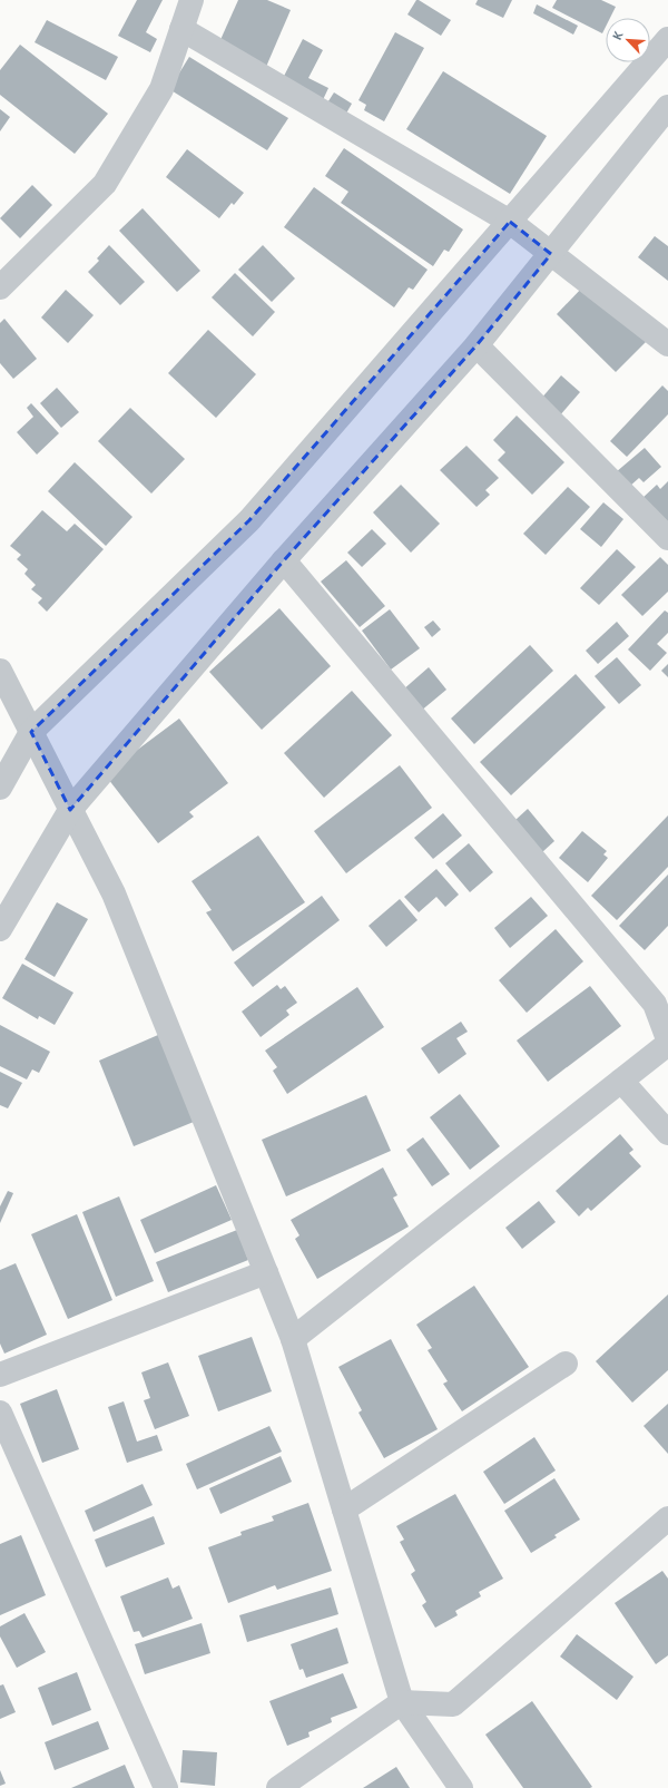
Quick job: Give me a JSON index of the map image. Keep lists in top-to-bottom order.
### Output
{
  "north": "top left"
}
